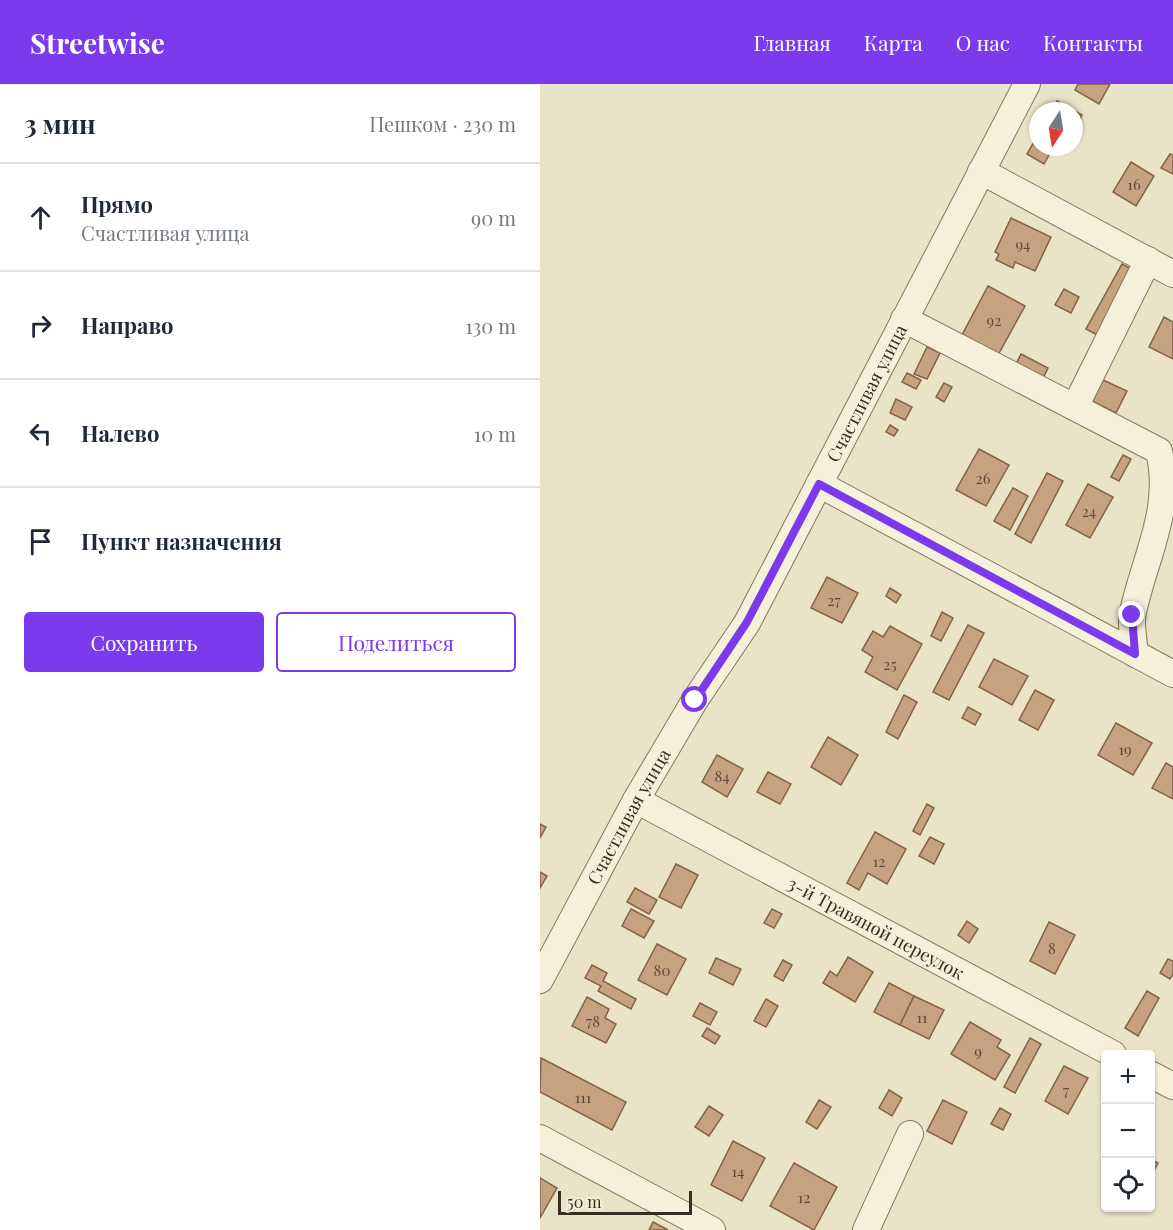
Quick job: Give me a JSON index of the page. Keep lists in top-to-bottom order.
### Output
{
  "streets": {
    "street": ["Счастливая улица", "3-й Травяной переулок"]
  },
  "crossings": [
    ["Счастливая улица", "3-й Травяной переулок"]
  ],
  "house_numbers": [
    "16",
    "94",
    "92",
    "26",
    "24",
    "27",
    "25",
    "19",
    "84",
    "12",
    "8",
    "80",
    "11",
    "78",
    "9",
    "7",
    "111",
    "14",
    "12"
  ],
  "scale_bar": "50 m",
  "north": "bottom",
  "page": {
    "header": "Streetwise",
    "nav": [
      "Главная",
      "Карта",
      "О нас",
      "Контакты"
    ],
    "heading": ["3 мин", "Пешком · 230 m"],
    "list": [
      ["Прямо", "Счастливая улица", "90 m"],
      ["Направо", "130 m"],
      ["Налево", "10 m"],
      "Пункт назначения"
    ],
    "buttons": ["Сохранить", "Поделиться"],
    "map_buttons": ["+", "−"],
    "scale": "50 m"
  }
}
